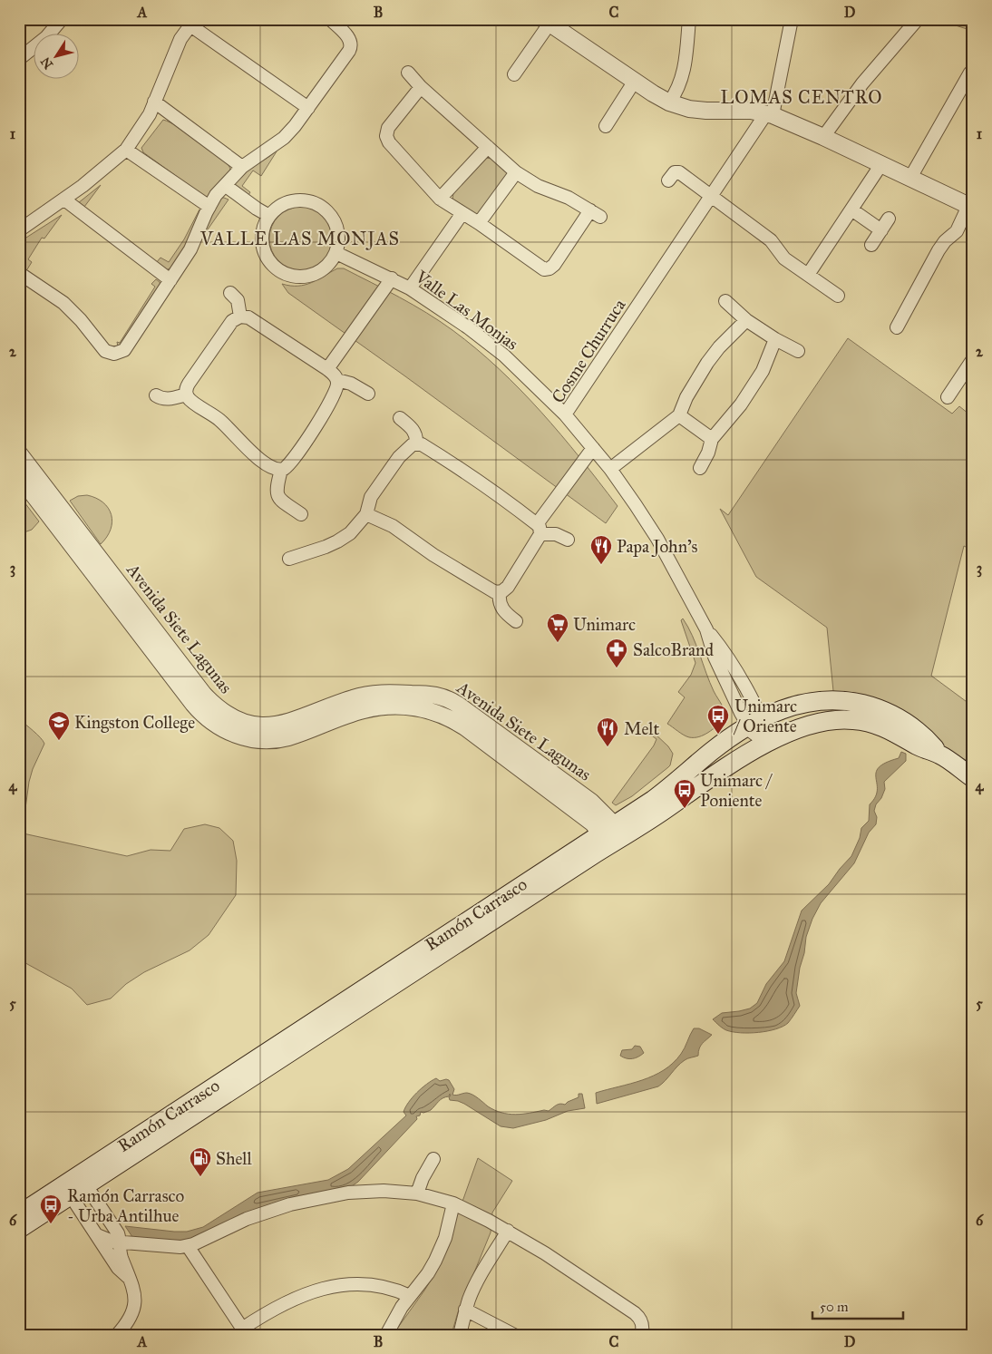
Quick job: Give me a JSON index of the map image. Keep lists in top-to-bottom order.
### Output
{
  "streets": {
    "main road": ["Ramón Carrasco"],
    "street": ["Valle Las Monjas", "Cosme Churruca", "Avenida Siete Lagunas"]
  },
  "crossings": [
    ["Valle Las Monjas", "Cosme Churruca"],
    ["Cosme Churruca", "Ramón Carrasco"],
    ["Avenida Siete Lagunas", "Ramón Carrasco"]
  ],
  "districts": ["LOMAS CENTRO", "VALLE LAS MONJAS"],
  "places": {
    "restaurant": ["Papa John's", "Melt"],
    "supermarket": ["Unimarc"],
    "pharmacy": ["SalcoBrand"],
    "bus stop": ["Unimarc / Oriente", "Unimarc / Poniente", "Ramón Carrasco - Urba Antilhue"],
    "school or university": ["Kingston College"],
    "fuel station": ["Shell"]
  },
  "scale_bar": "50 m",
  "north": "bottom left",
  "grid": {
    "columns": [
      "A",
      "B",
      "C",
      "D"
    ],
    "rows": [
      "1",
      "2",
      "3",
      "4",
      "5",
      "6"
    ]
  }
}
